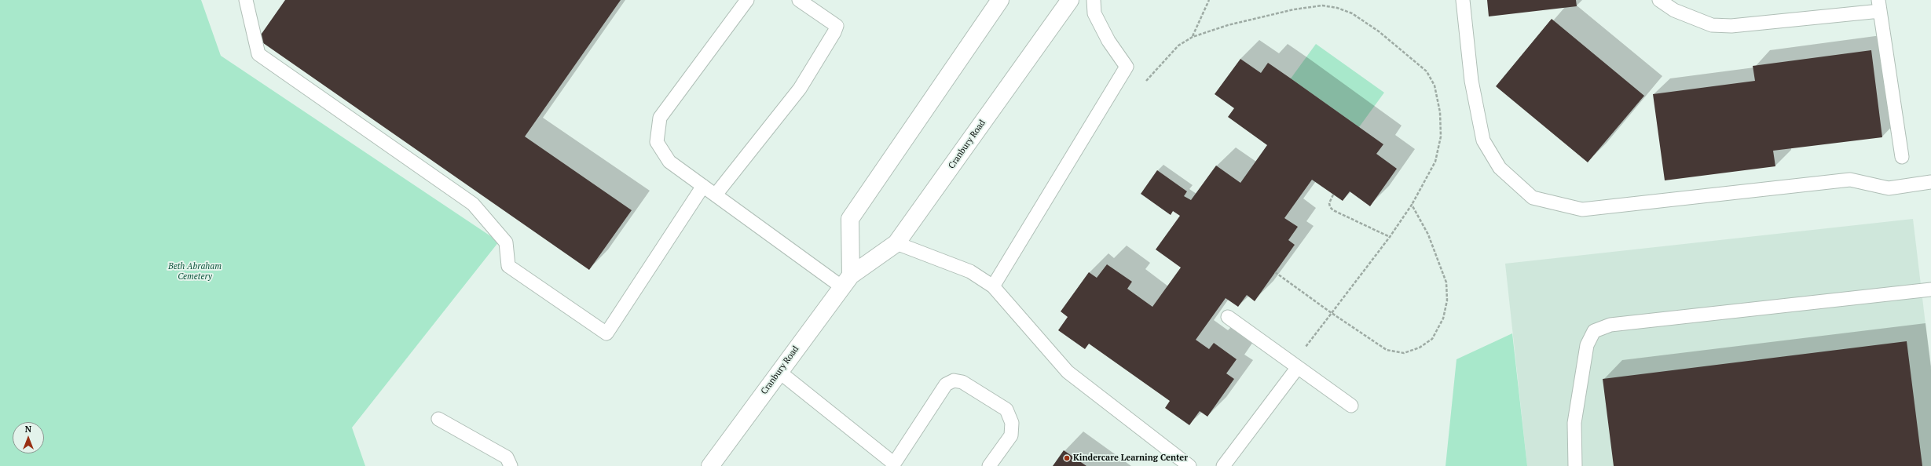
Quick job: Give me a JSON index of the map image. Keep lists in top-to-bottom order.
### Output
{
  "streets": {
    "main road": ["Cranbury Road"]
  },
  "parks": ["Beth Abraham Cemetery"],
  "places": ["Kindercare Learning Center"],
  "north": "top"
}
